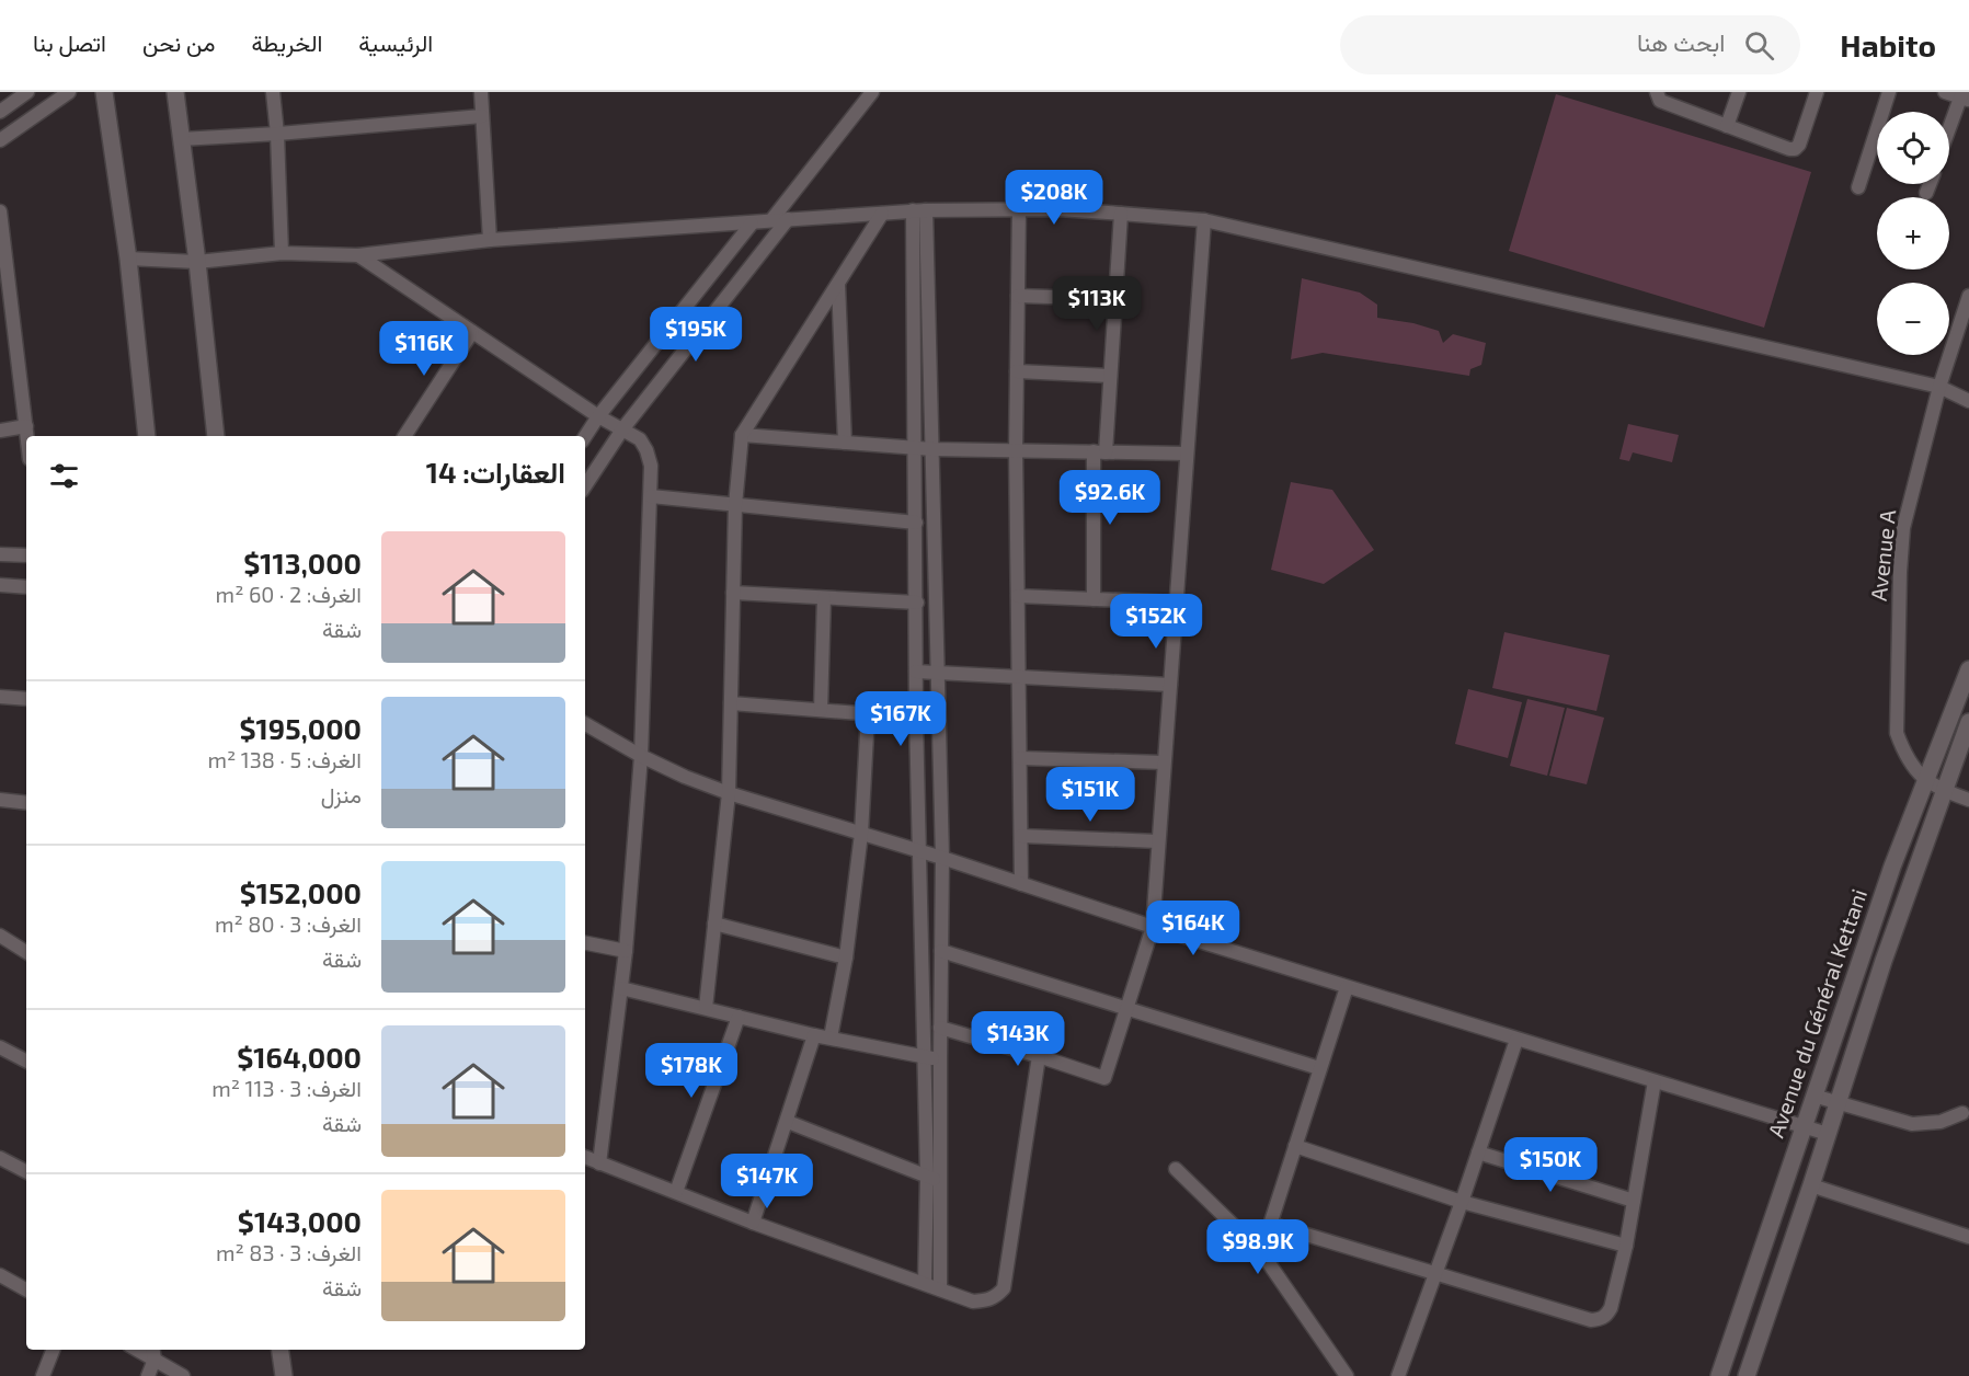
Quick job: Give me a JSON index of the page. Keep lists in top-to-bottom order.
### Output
{
  "streets": {
    "street": ["Avenue A", "Avenue du Général Kettani"]
  },
  "crossings": [
    ["Avenue A", "Avenue du Général Kettani"]
  ],
  "page": {
    "header": "Habito",
    "search": "ابحث هنا",
    "nav": [
      "الرئيسية",
      "الخريطة",
      "من نحن",
      "اتصل بنا"
    ],
    "map_buttons": ["+", "−"],
    "price": [
      "$208K",
      "$113K",
      "$195K",
      "$116K",
      "$92.6K",
      "$152K",
      "$167K",
      "$151K",
      "$164K",
      "$143K",
      "$178K",
      "$150K",
      "$147K",
      "$98.9K"
    ],
    "heading": "العقارات: 14",
    "list": [
      {
        "name": "$113,000",
        "note": "الغرف: 2 · 60 m² · شقة"
      },
      {
        "name": "$195,000",
        "note": "الغرف: 5 · 138 m² · منزل"
      },
      {
        "name": "$152,000",
        "note": "الغرف: 3 · 80 m² · شقة"
      },
      {
        "name": "$164,000",
        "note": "الغرف: 3 · 113 m² · شقة"
      },
      {
        "name": "$143,000",
        "note": "الغرف: 3 · 83 m² · شقة"
      }
    ]
  }
}
